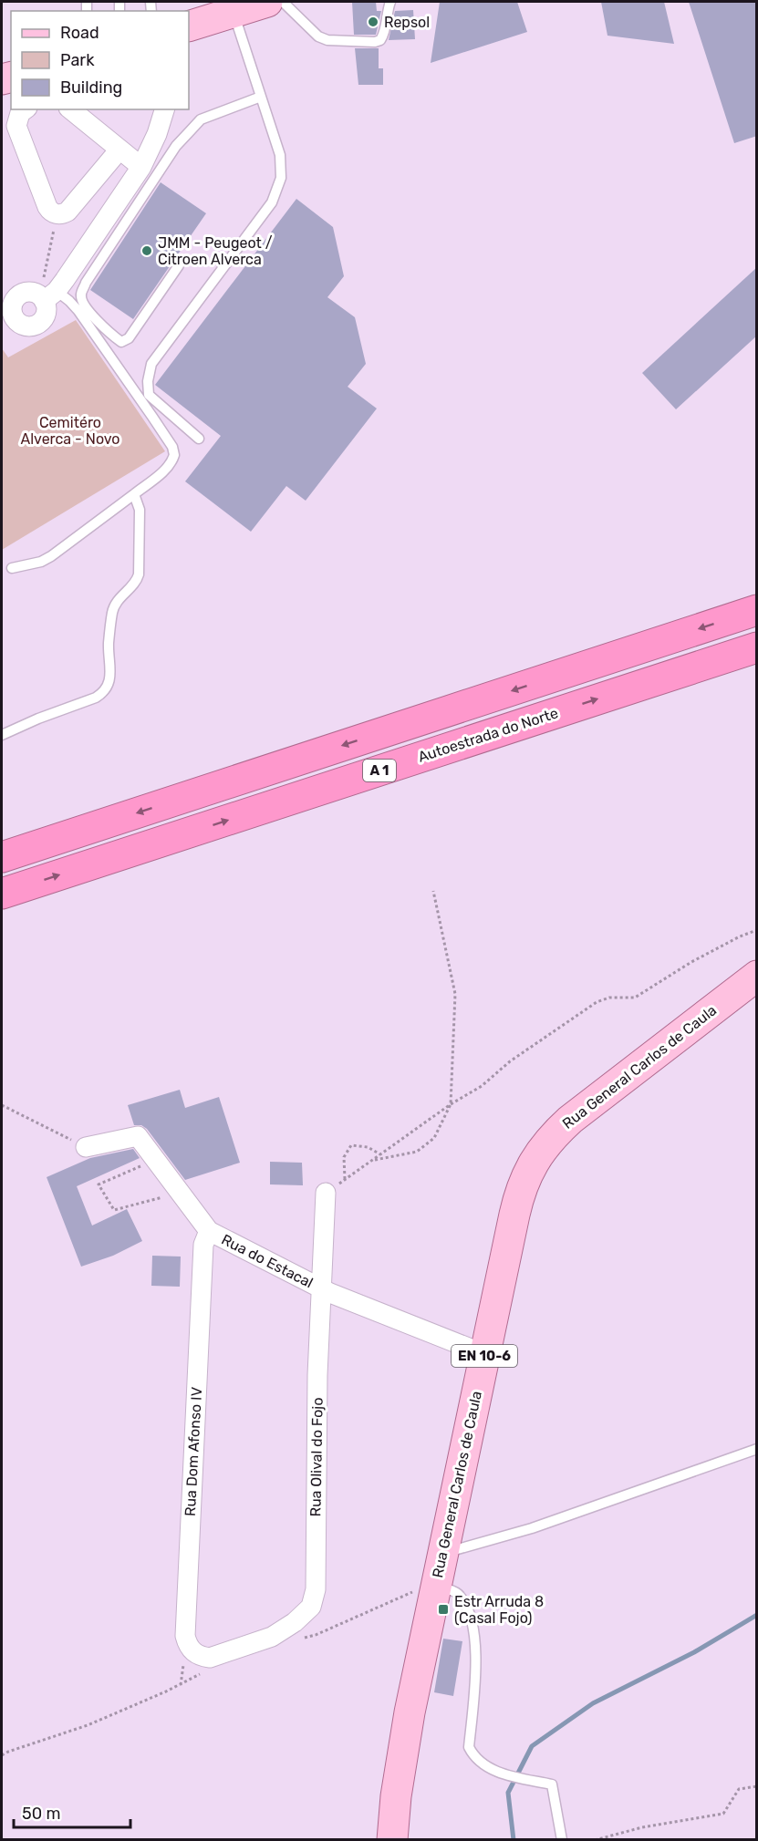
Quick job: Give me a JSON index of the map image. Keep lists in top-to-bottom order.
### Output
{
  "streets": {
    "highway": ["Autoestrada do Norte", "A 1"],
    "main road": ["Rua General Carlos de Caula", "EN 10-6"],
    "street": ["Rua do Estacal", "Rua Dom Afonso IV", "Rua Olival do Fojo"]
  },
  "crossings": [
    ["Rua General Carlos de Caula", "Rua do Estacal"],
    ["Rua do Estacal", "Rua Dom Afonso IV"],
    ["Rua do Estacal", "Rua Olival do Fojo"],
    ["Rua Dom Afonso IV", "Rua Olival do Fojo"]
  ],
  "parks": ["Cemitéro Alverca - Novo"],
  "places": {
    "other": ["Repsol", "JMM - Peugeot / Citroen Alverca"],
    "transit": ["Estr Arruda 8 (Casal Fojo)"]
  },
  "legend": ["Road", "Park", "Building"],
  "scale_bar": "50 m"
}
